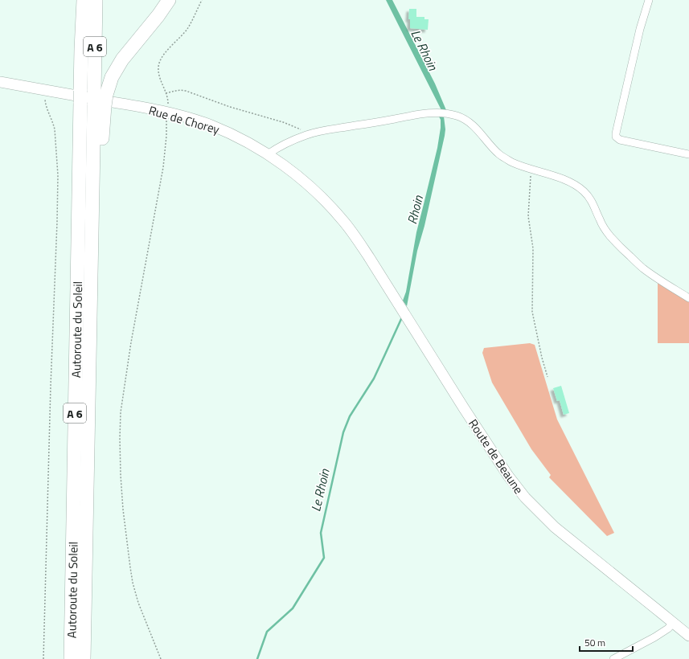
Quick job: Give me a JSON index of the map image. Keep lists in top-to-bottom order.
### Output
{
  "streets": {
    "highway": ["A 6", "Autoroute du Soleil"],
    "street": ["Rue de Chorey", "Route de Beaune"]
  },
  "crossings": [
    ["Rue de Chorey", "Route de Beaune"]
  ],
  "water": ["Le Rhoin", "Rhoin"],
  "scale_bar": "50 m"
}
